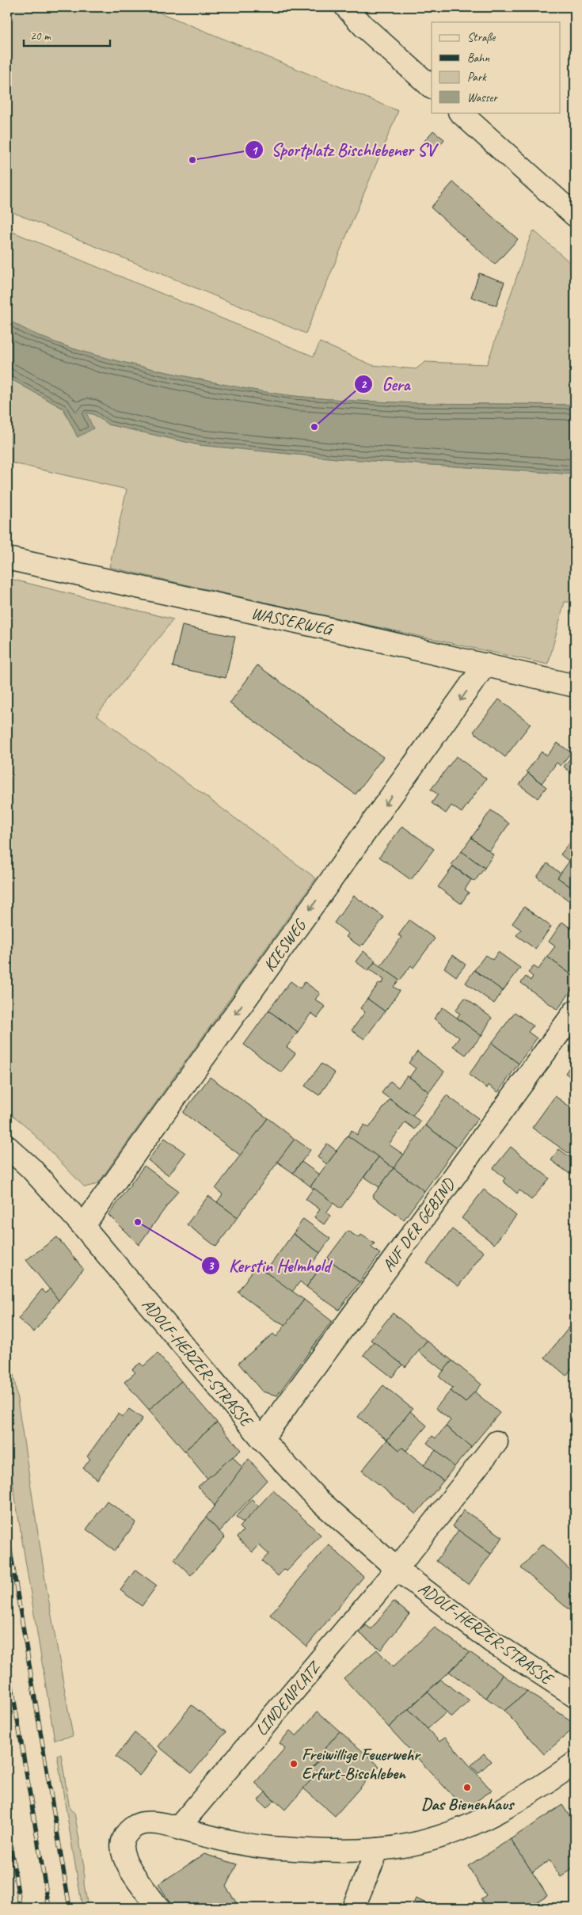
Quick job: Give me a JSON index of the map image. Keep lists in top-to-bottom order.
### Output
{
  "streets": {
    "street": [
      "WASSERWEG",
      "KIESWEG",
      "AUF DER GEBIND",
      "ADOLF-HERZER-STRASSE",
      "LINDENPLATZ"
    ]
  },
  "crossings": [
    ["WASSERWEG", "KIESWEG"],
    ["KIESWEG", "ADOLF-HERZER-STRASSE"],
    ["AUF DER GEBIND", "ADOLF-HERZER-STRASSE"],
    ["ADOLF-HERZER-STRASSE", "LINDENPLATZ"]
  ],
  "one_way": ["KIESWEG"],
  "places": [
    "Sportplatz Bischlebener SV",
    "Gera",
    "Kerstin Helmhold",
    "Freiwillige Feuerwehr Erfurt-Bischleben",
    "Das Bienenhaus"
  ],
  "legend": [
    "Straße",
    "Bahn",
    "Park",
    "Wasser"
  ],
  "scale_bar": "20 m"
}
